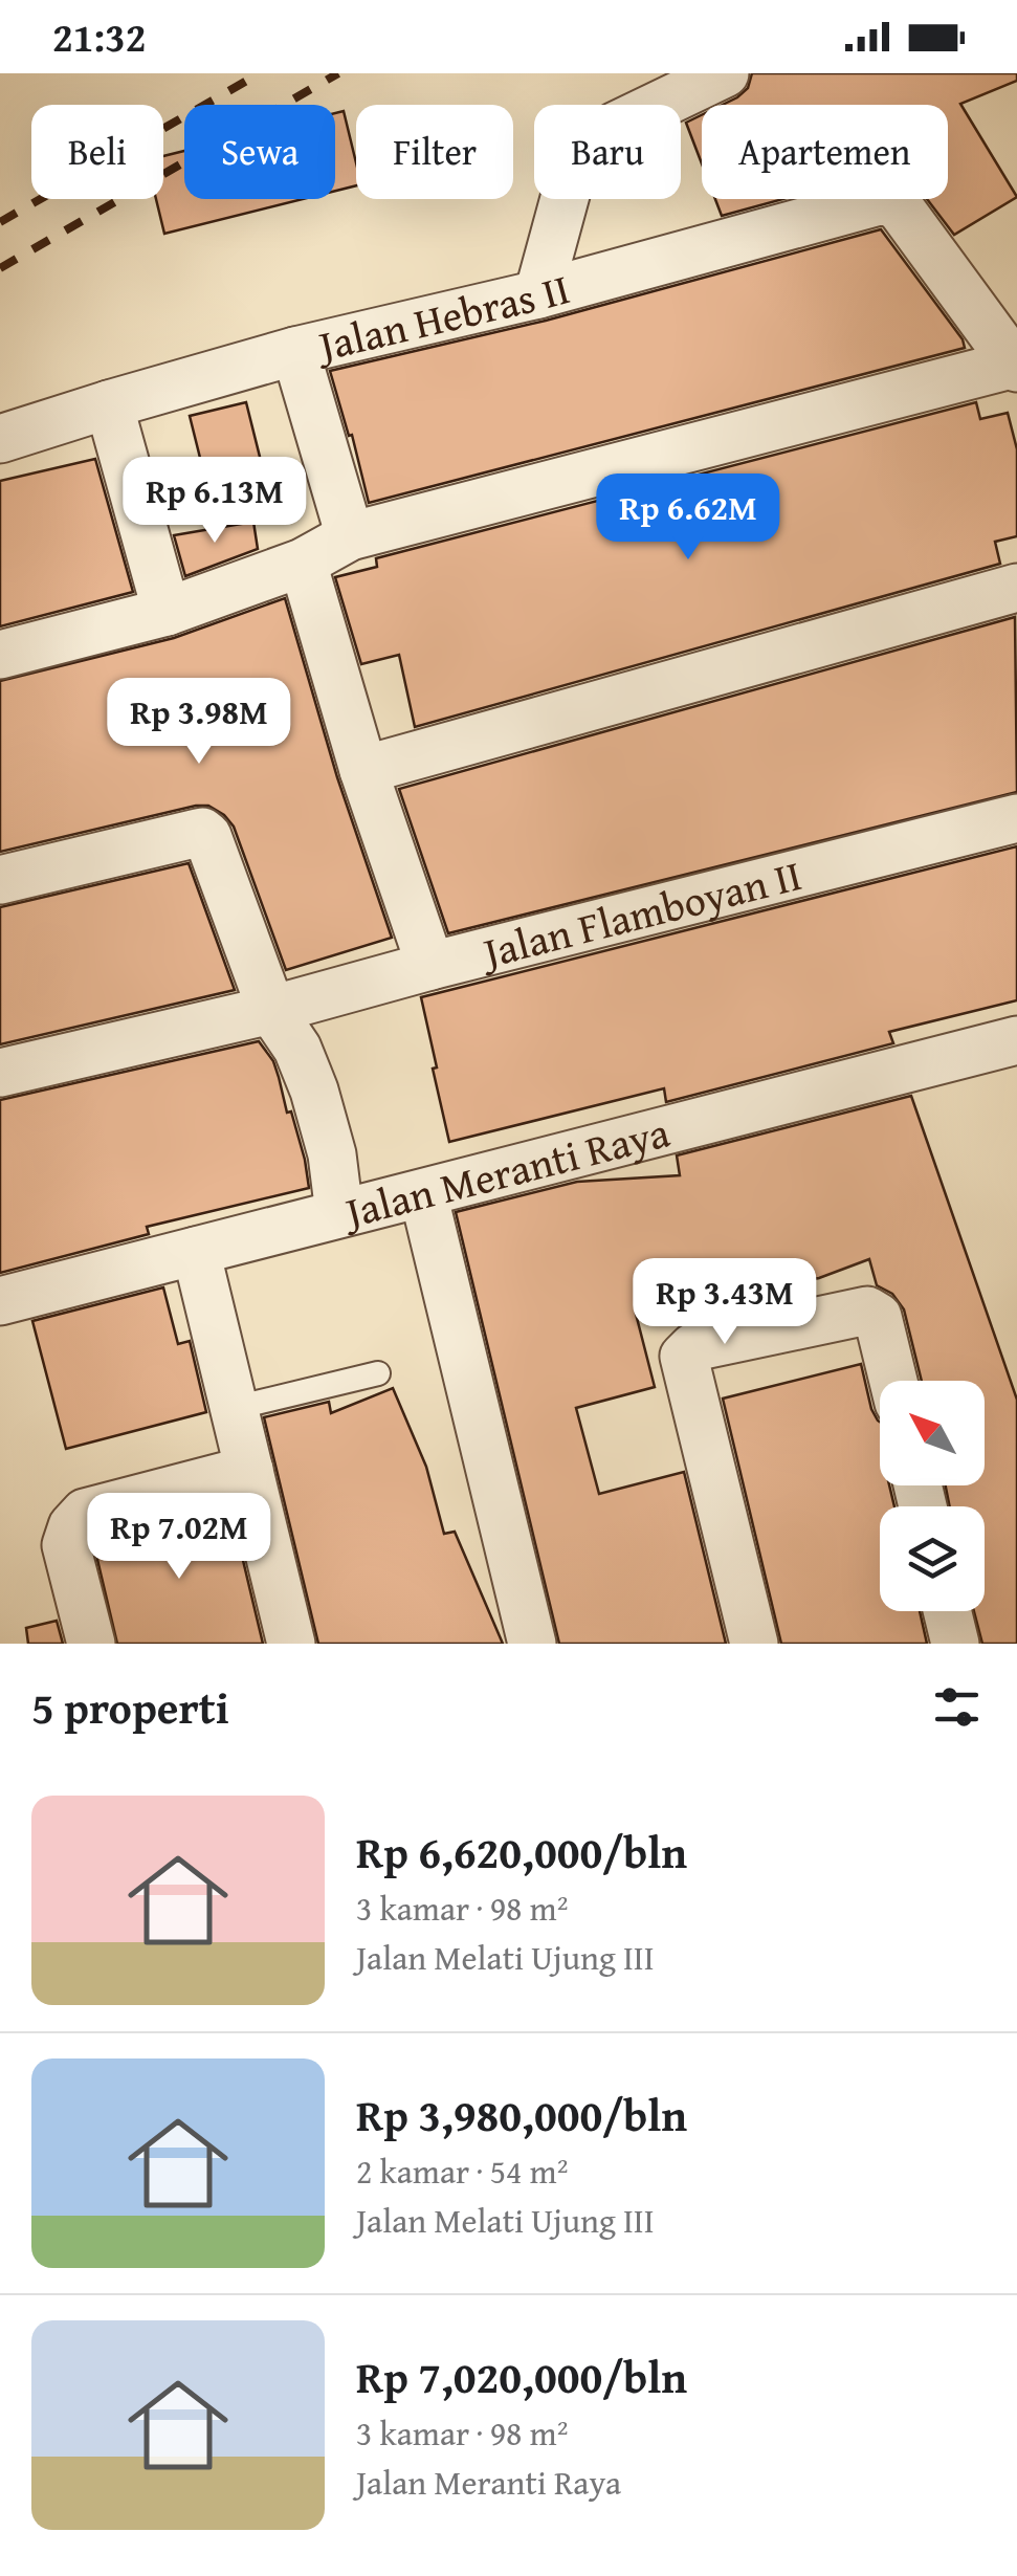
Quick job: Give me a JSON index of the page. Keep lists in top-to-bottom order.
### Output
{
  "streets": {
    "street": ["Jalan Hebras II", "Jalan Flamboyan II", "Jalan Meranti Raya"]
  },
  "north": "top left",
  "page": {
    "status": "21:32",
    "chip": [
      "Beli",
      "Sewa",
      "Filter",
      "Baru",
      "Apartemen"
    ],
    "price": [
      "Rp 6.13M",
      "Rp 6.62M",
      "Rp 3.98M",
      "Rp 3.43M",
      "Rp 7.02M"
    ],
    "heading": "5 properti",
    "list": [
      {
        "name": "Rp 6,620,000/bln",
        "note": "3 kamar · 98 m² · Jalan Melati Ujung III"
      },
      {
        "name": "Rp 3,980,000/bln",
        "note": "2 kamar · 54 m² · Jalan Melati Ujung III"
      },
      {
        "name": "Rp 7,020,000/bln",
        "note": "3 kamar · 98 m² · Jalan Meranti Raya"
      }
    ]
  }
}
